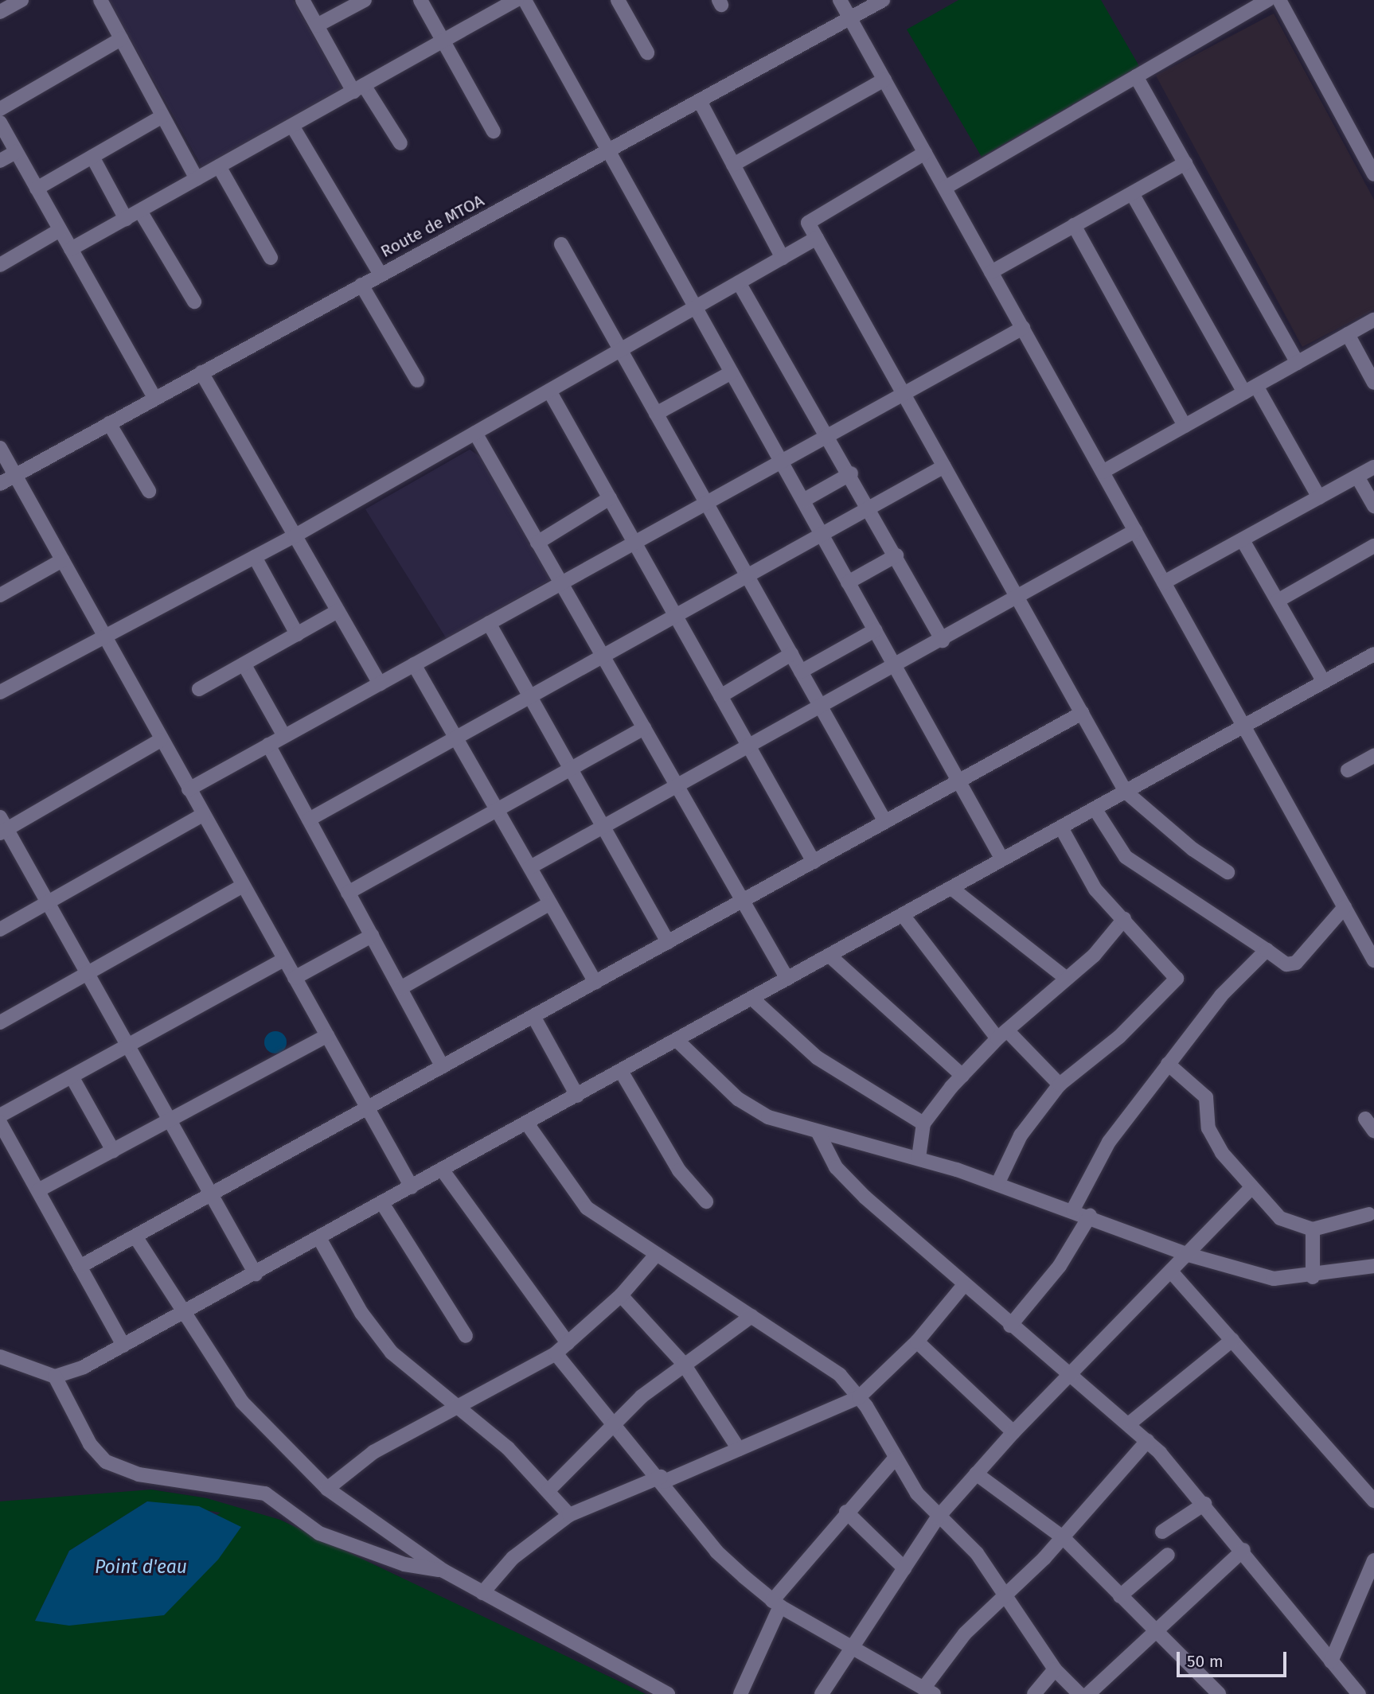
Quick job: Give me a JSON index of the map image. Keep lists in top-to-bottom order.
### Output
{
  "streets": {
    "street": ["Route de MTOA"]
  },
  "water": ["Point d'eau"],
  "scale_bar": "50 m"
}
